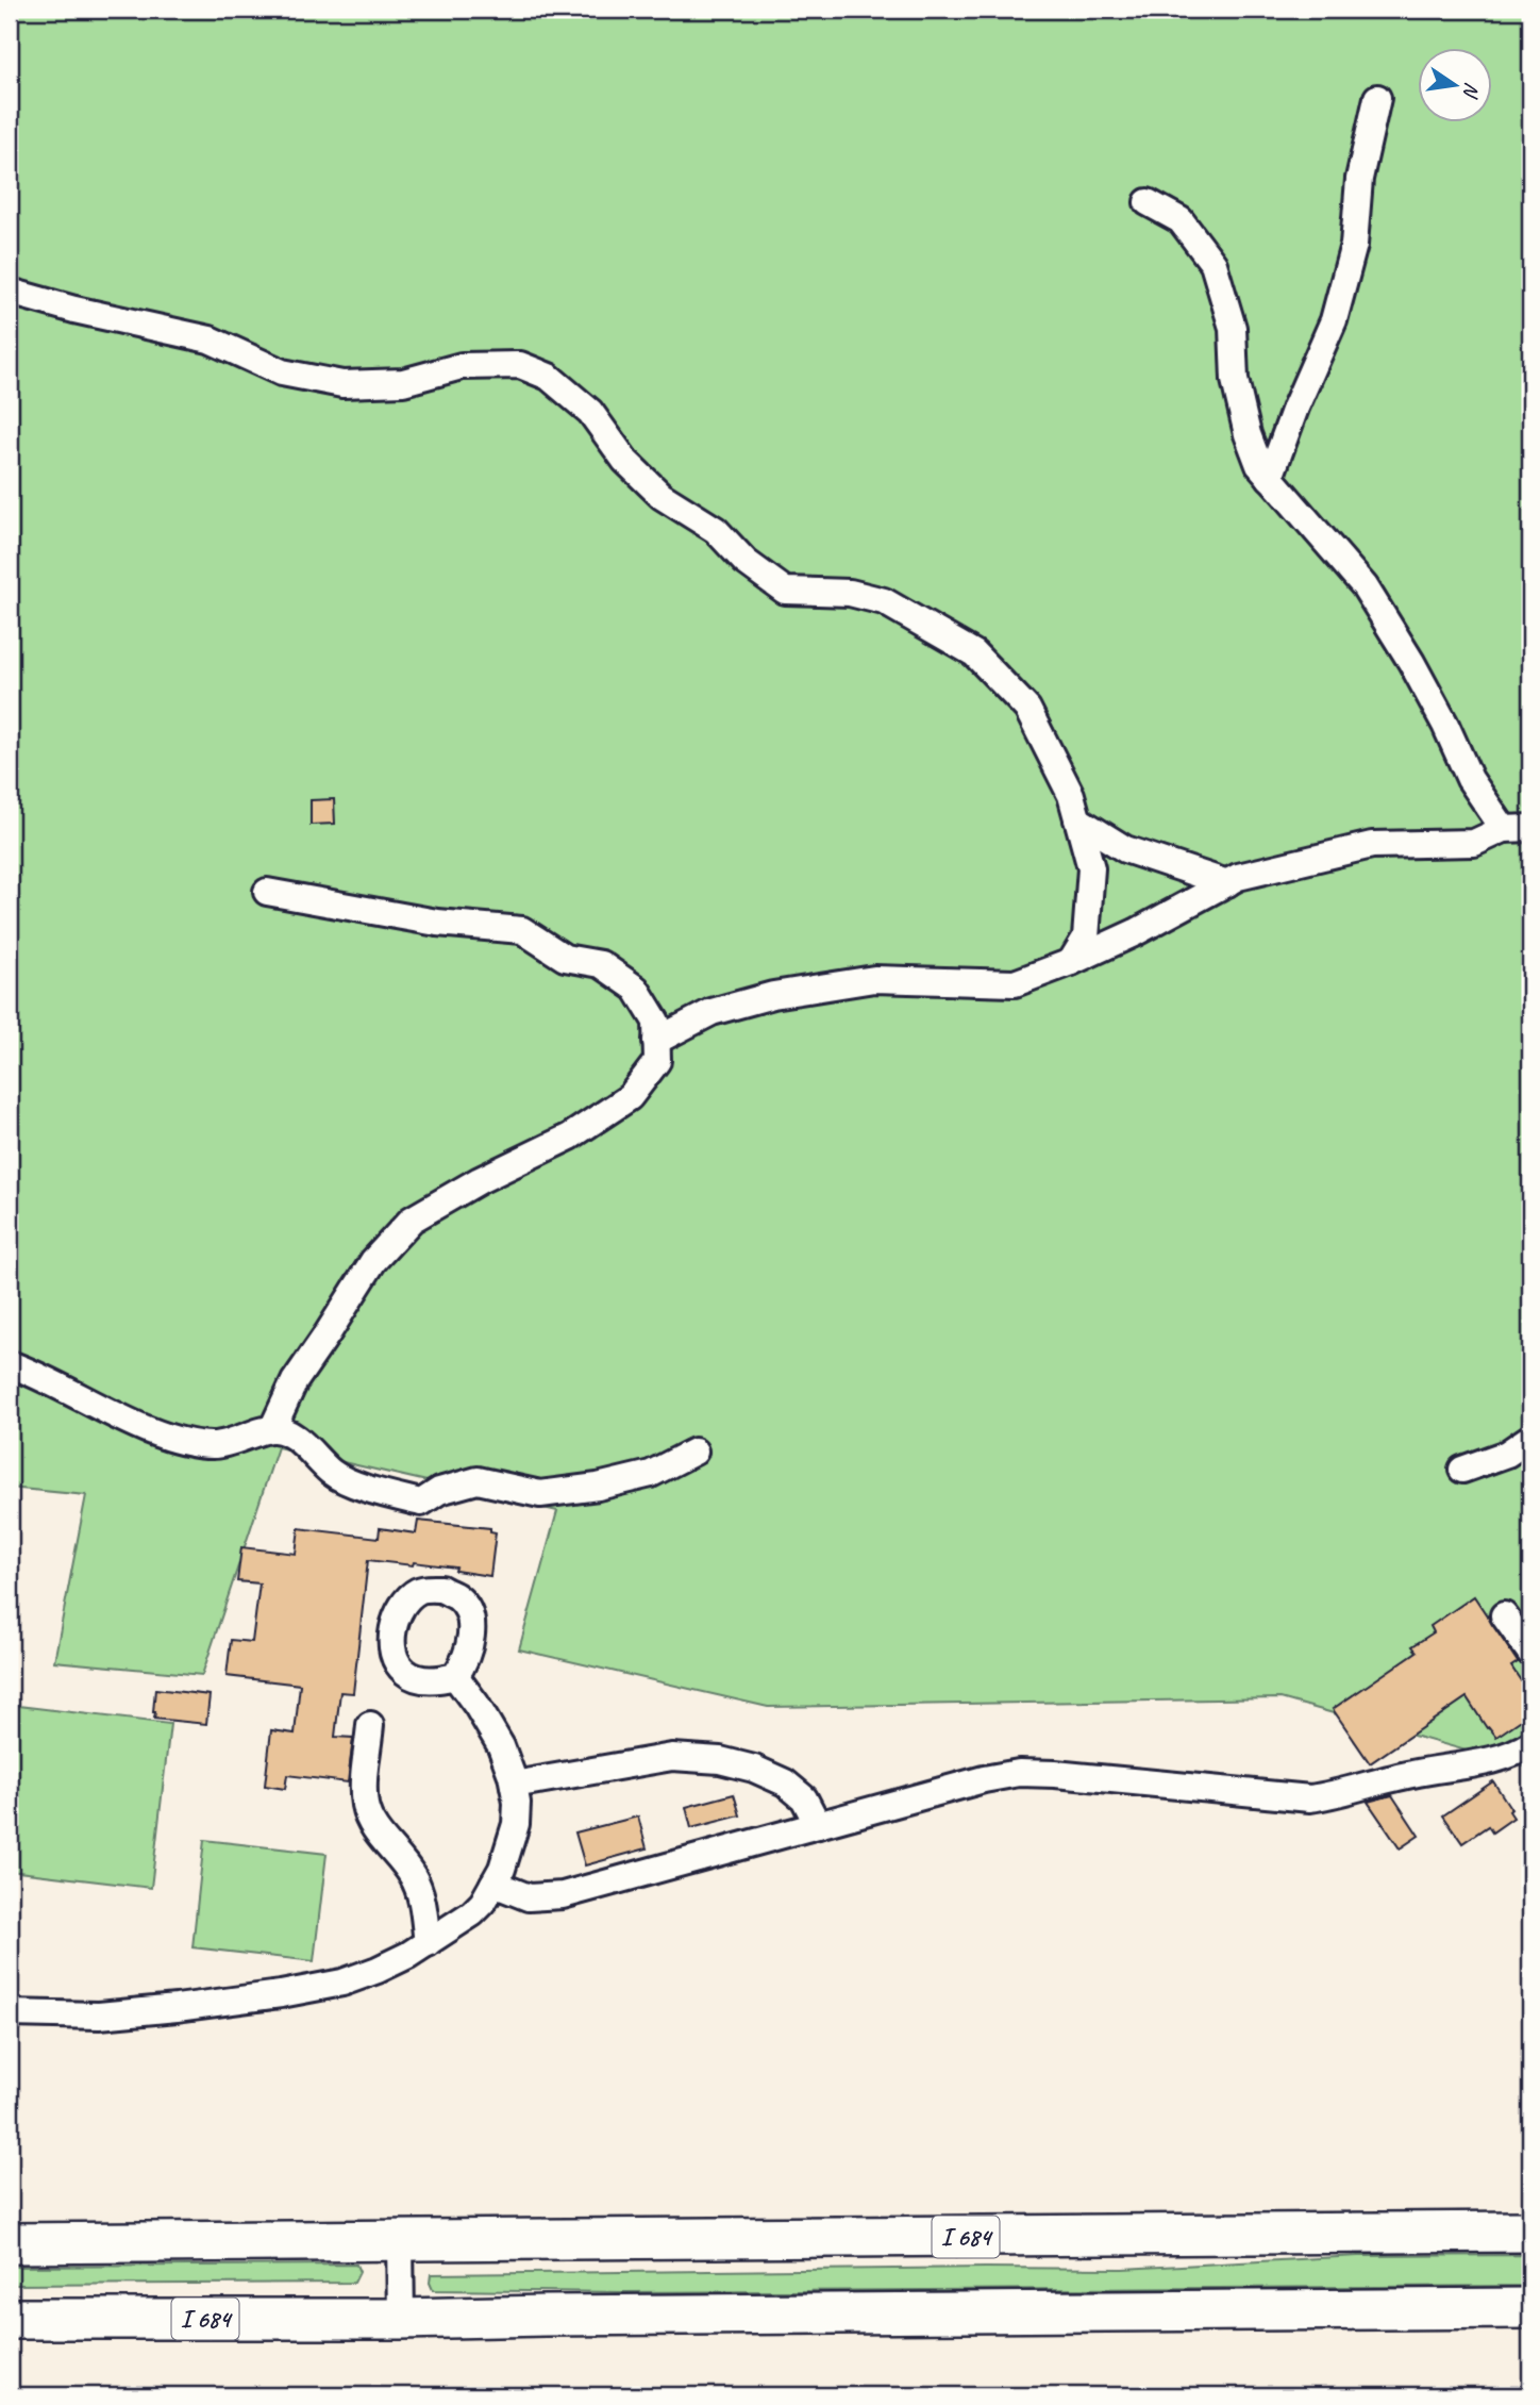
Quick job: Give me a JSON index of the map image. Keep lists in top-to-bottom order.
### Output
{
  "streets": {
    "highway": ["I 684"]
  },
  "north": "right"
}
